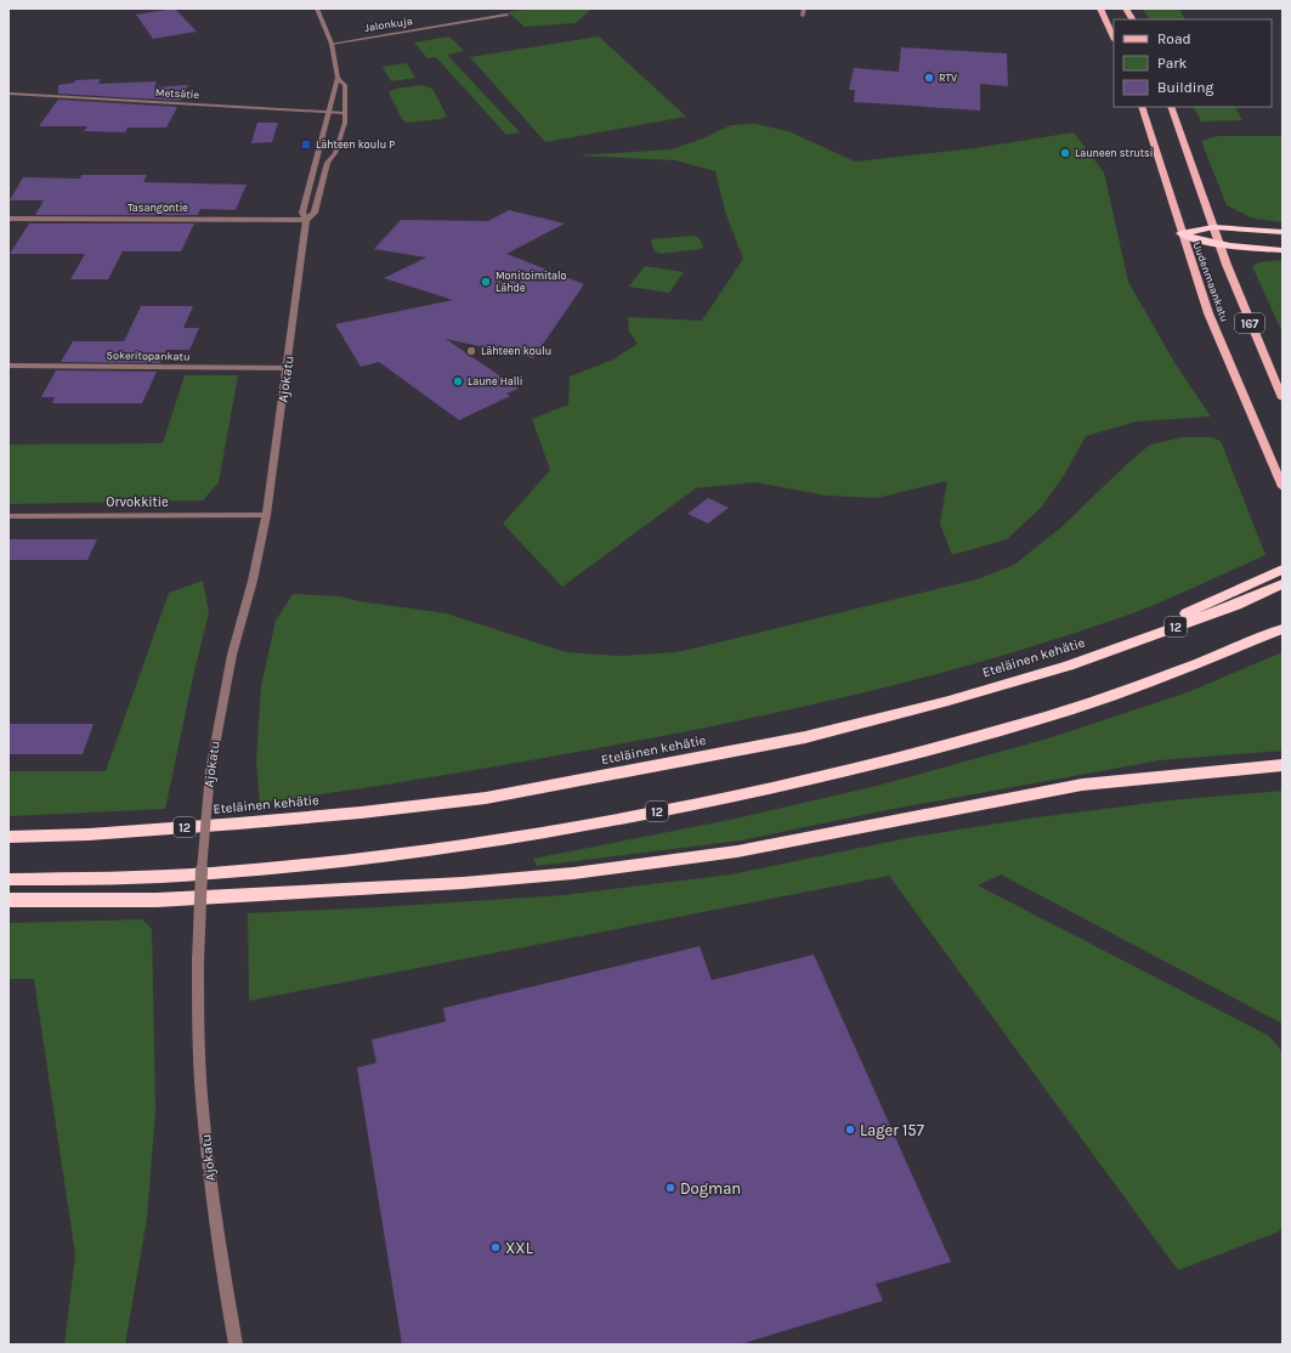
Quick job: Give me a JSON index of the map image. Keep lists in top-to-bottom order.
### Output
{
  "streets": {
    "highway": ["12", "Eteläinen kehätie"],
    "main road": ["Uudenmaankatu", "167"],
    "street": [
      "Jalonkuja",
      "Metsätie",
      "Tasangontie",
      "Sokeritopankatu",
      "Ajokatu",
      "Orvokkitie"
    ]
  },
  "crossings": [
    ["Jalonkuja", "Ajokatu"],
    ["Metsätie", "Ajokatu"],
    ["Tasangontie", "Ajokatu"],
    ["Sokeritopankatu", "Ajokatu"],
    ["Ajokatu", "Orvokkitie"]
  ],
  "places": {
    "other": [
      "RTV",
      "Launeen strutsi",
      "Monitoimitalo Lähde",
      "Lähteen koulu",
      "Laune Halli",
      "Lager 157",
      "Dogman",
      "XXL"
    ],
    "transit": ["Lähteen koulu P"]
  },
  "legend": ["Road", "Park", "Building"]
}
